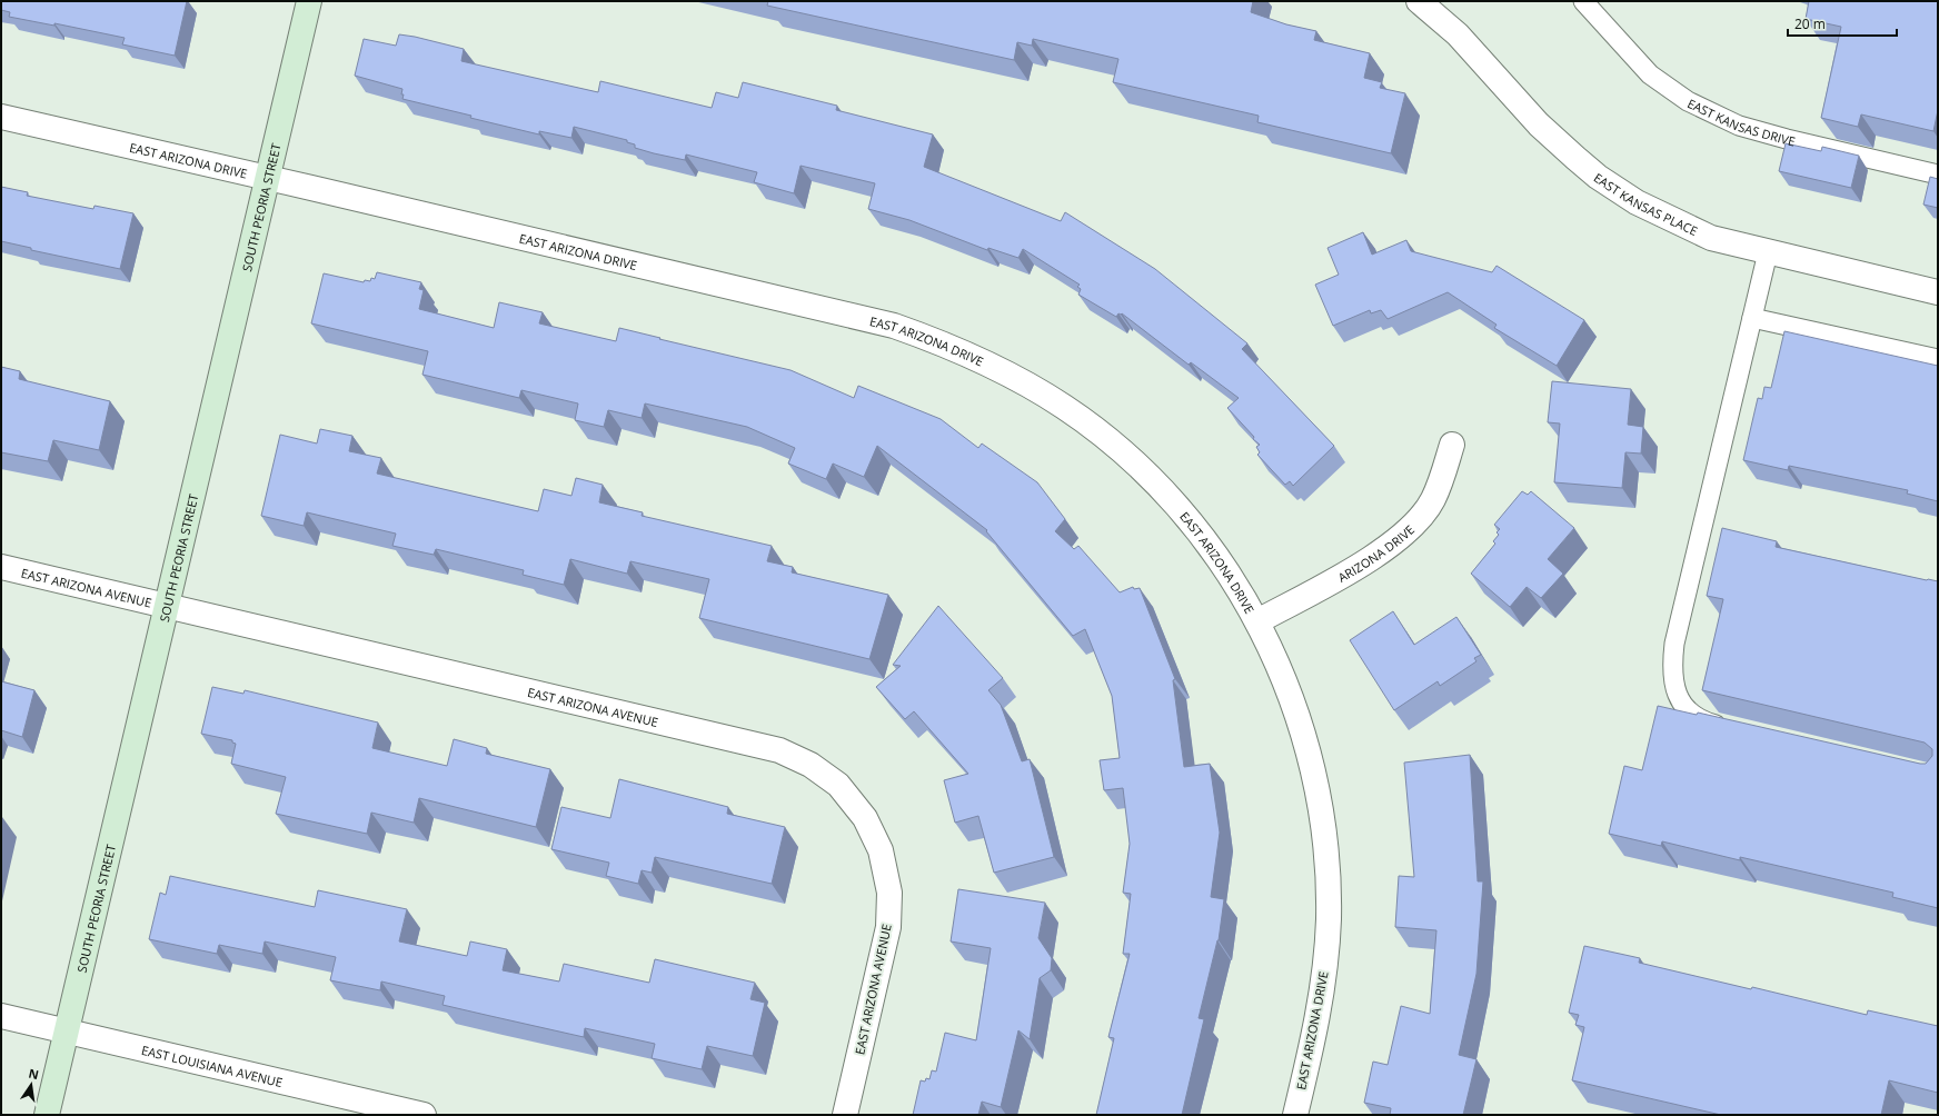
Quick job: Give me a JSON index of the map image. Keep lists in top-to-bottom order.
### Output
{
  "streets": {
    "main road": ["SOUTH PEORIA STREET"],
    "street": [
      "EAST ARIZONA DRIVE",
      "EAST KANSAS PLACE",
      "ARIZONA DRIVE",
      "EAST ARIZONA AVENUE",
      "EAST LOUISIANA AVENUE"
    ],
    "lane": ["EAST KANSAS DRIVE"]
  },
  "crossings": [
    ["EAST ARIZONA DRIVE", "SOUTH PEORIA STREET"],
    ["EAST ARIZONA DRIVE", "ARIZONA DRIVE"],
    ["SOUTH PEORIA STREET", "EAST ARIZONA AVENUE"],
    ["SOUTH PEORIA STREET", "EAST LOUISIANA AVENUE"]
  ],
  "scale_bar": "20 m",
  "north": "top"
}
